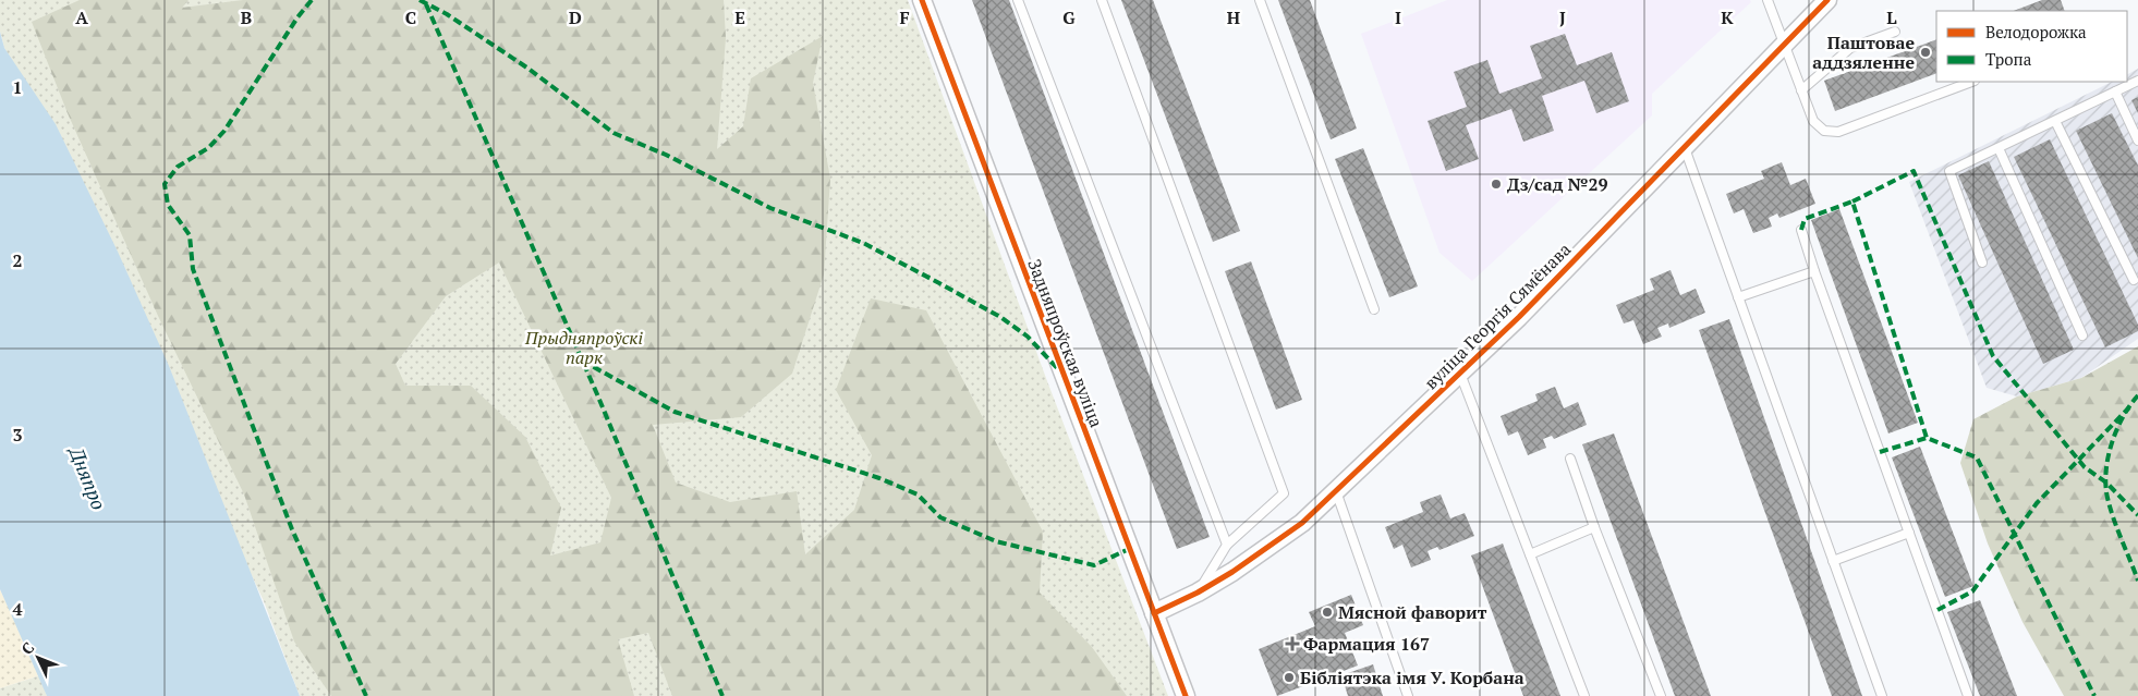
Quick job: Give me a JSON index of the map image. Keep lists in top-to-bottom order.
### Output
{
  "streets": {
    "street": ["вуліца Георгія Сямёнава", "Задняпроўская вуліца"]
  },
  "crossings": [
    ["вуліца Георгія Сямёнава", "Задняпроўская вуліца"]
  ],
  "water": ["Дняпро"],
  "parks": ["Прыдняпроўскі парк"],
  "places": {
    "other": [
      "Паштовае аддзяленне",
      "Дз/сад №29",
      "Мясной фаворит",
      "Бібліятэка імя У. Корбана"
    ],
    "health": ["Фармация 167"]
  },
  "legend": ["Велодорожка", "Тропа"],
  "north": "top left",
  "grid": {
    "columns": [
      "A",
      "B",
      "C",
      "D",
      "E",
      "F",
      "G",
      "H",
      "I",
      "J",
      "K",
      "L"
    ],
    "rows": [
      "1",
      "2",
      "3",
      "4"
    ]
  }
}
